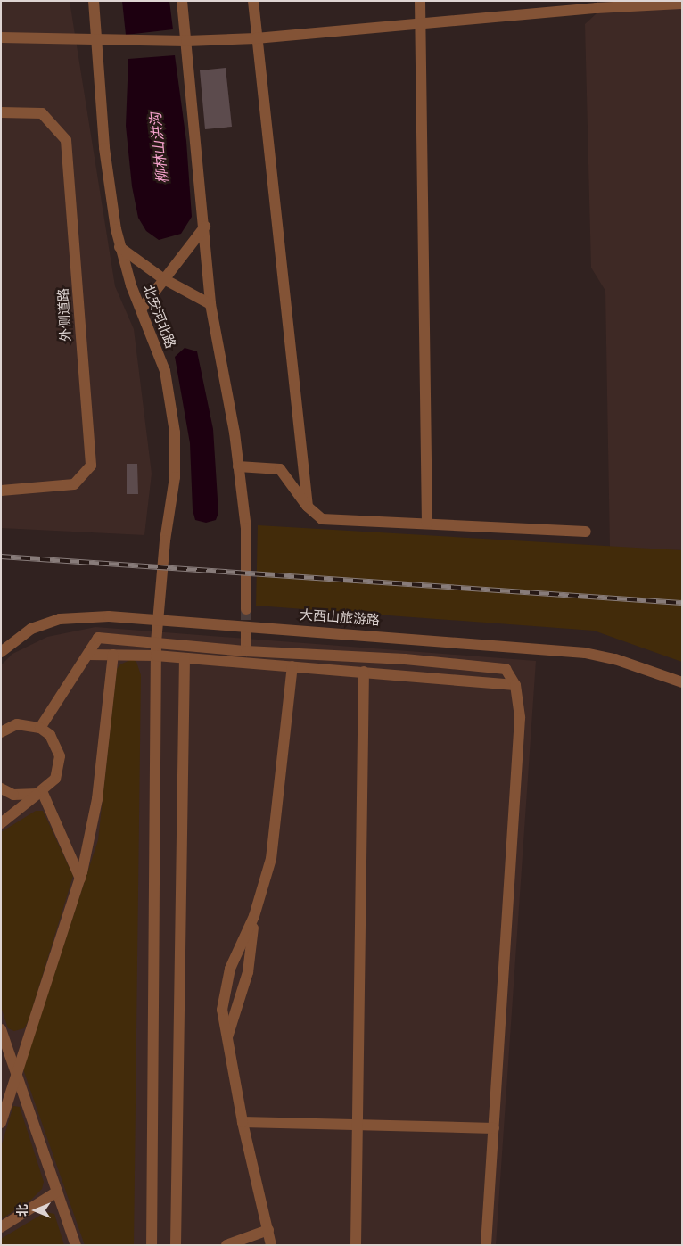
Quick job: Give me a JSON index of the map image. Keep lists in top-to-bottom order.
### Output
{
  "streets": {
    "street": ["外侧道路", "北安河北路", "大西山旅游路"]
  },
  "crossings": [
    ["北安河北路", "大西山旅游路"]
  ],
  "water": ["柳林山洪沟"],
  "north": "left"
}
